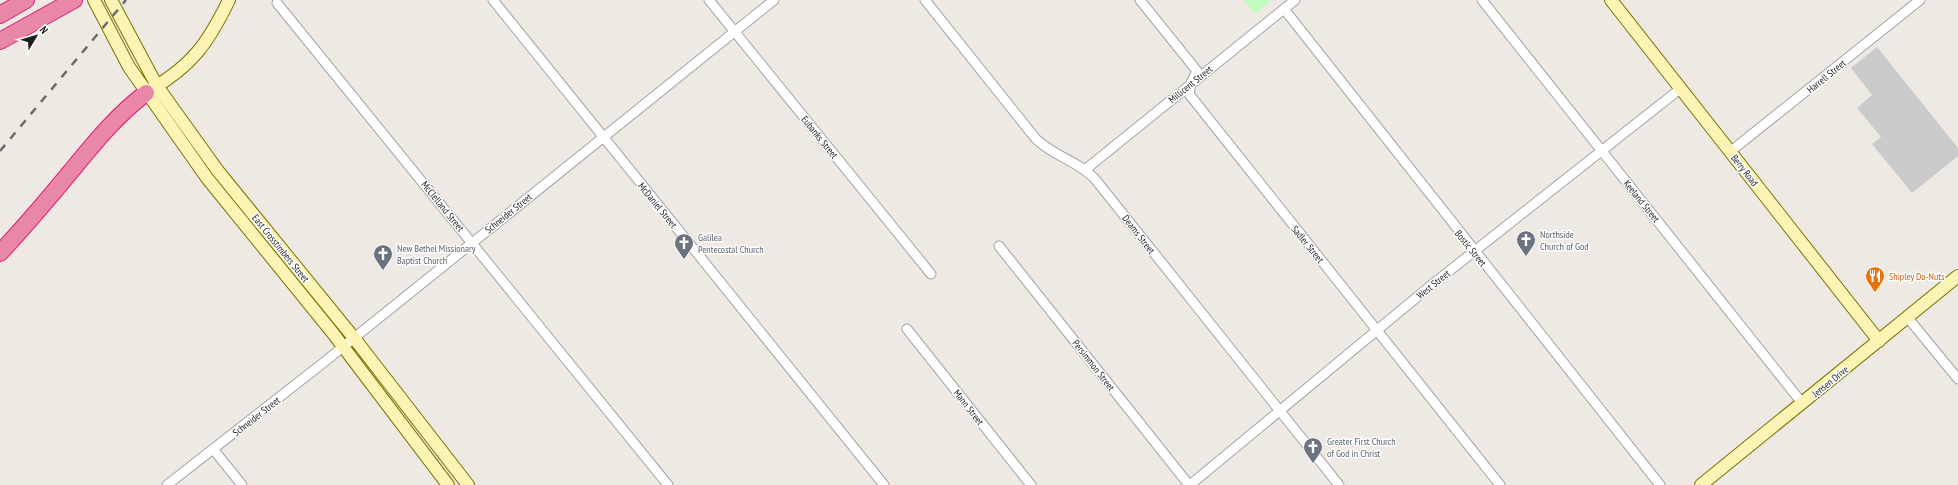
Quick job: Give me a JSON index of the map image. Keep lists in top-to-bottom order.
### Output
{
  "streets": {
    "main road": ["Berry Road", "East Crosstimbers Street", "Jensen Drive"],
    "street": [
      "Harrell Street",
      "Millicent Street",
      "Eubanks Street",
      "Keeland Street",
      "McDaniel Street",
      "McClelland Street",
      "Schneider Street",
      "Deams Street",
      "Sadler Street",
      "Bostic Street",
      "West Street",
      "Persimmon Street",
      "Mann Street"
    ]
  },
  "crossings": [
    ["Harrell Street", "Berry Road"],
    ["Millicent Street", "Deams Street"],
    ["Millicent Street", "Sadler Street"],
    ["Millicent Street", "Bostic Street"],
    ["Eubanks Street", "Schneider Street"],
    ["Berry Road", "West Street"],
    ["Berry Road", "Jensen Drive"],
    ["Keeland Street", "West Street"],
    ["Keeland Street", "Jensen Drive"],
    ["McDaniel Street", "Schneider Street"],
    ["McClelland Street", "Schneider Street"],
    ["Schneider Street", "East Crosstimbers Street"],
    ["Deams Street", "West Street"],
    ["Sadler Street", "West Street"],
    ["Bostic Street", "West Street"],
    ["West Street", "Persimmon Street"]
  ],
  "places": {
    "church": [
      "Northside Church of God",
      "Galilea Pentecostal Church",
      "New Bethel Missionary Baptist Church",
      "Greater First Church of God in Christ"
    ],
    "restaurant": ["Shipley Do-Nuts"]
  },
  "north": "top right"
}
